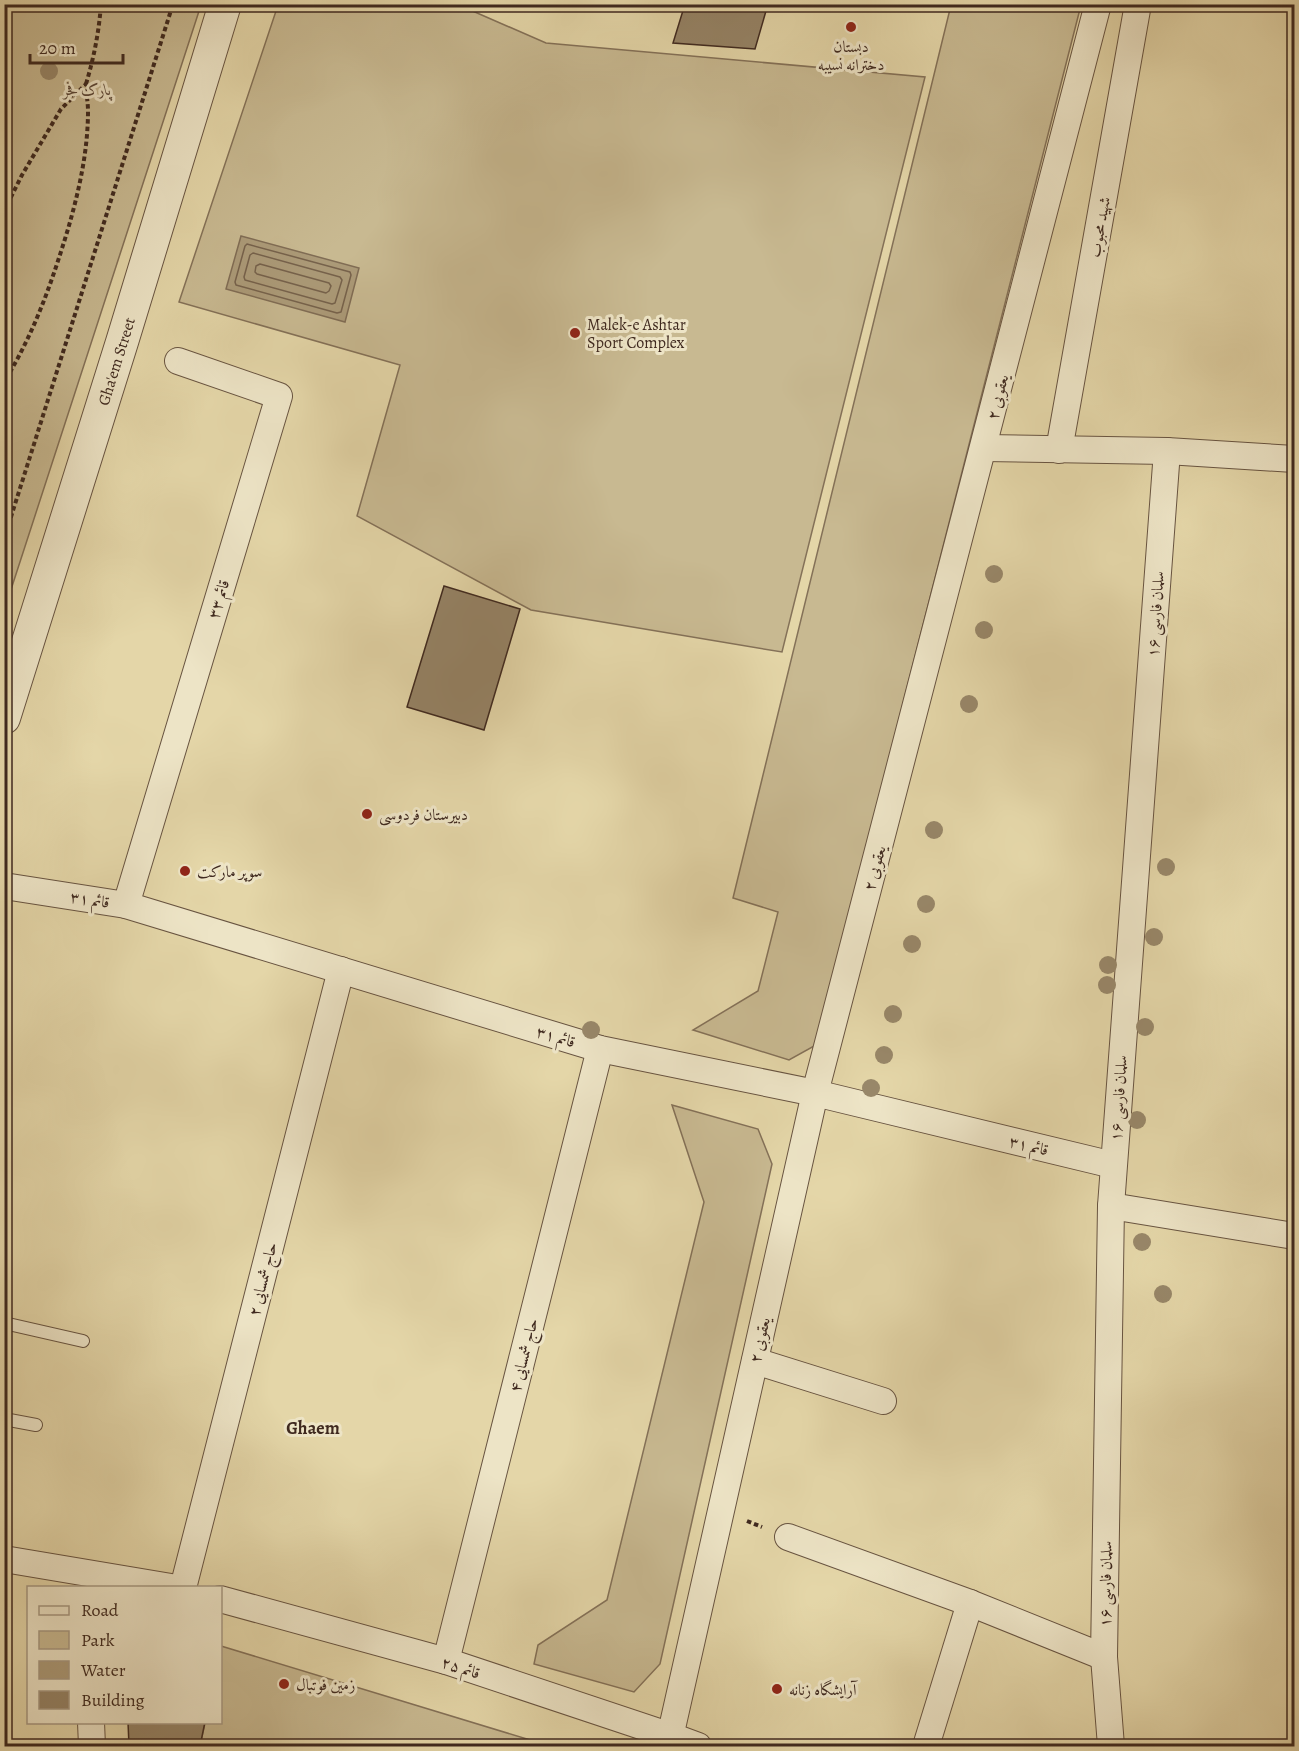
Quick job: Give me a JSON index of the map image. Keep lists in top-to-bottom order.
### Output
{
  "streets": {
    "street": [
      "شهید محبوب",
      "Gha'em Street",
      "یعقوبی ۲",
      "قائم ۳۳",
      "سلمان فارسی ۱۶",
      "قائم ۳۱",
      "حاج شمسایی ۲",
      "حاج شمسایی ۴",
      "قائم ۲۵"
    ]
  },
  "crossings": [
    ["یعقوبی ۲", "قائم ۳۱"],
    ["یعقوبی ۲", "قائم ۲۵"],
    ["قائم ۳۳", "قائم ۳۱"],
    ["سلمان فارسی ۱۶", "قائم ۳۱"],
    ["قائم ۳۱", "حاج شمسایی ۲"],
    ["قائم ۳۱", "حاج شمسایی ۴"],
    ["حاج شمسایی ۴", "قائم ۲۵"]
  ],
  "districts": ["Ghaem"],
  "parks": ["پارک فجر"],
  "places": [
    "دبستان دخترانه نسیبه",
    "Malek-e Ashtar Sport Complex",
    "دبیرستان فردوسی",
    "سوپر مارکت",
    "زمین فوتبال",
    "آرایشگاه زنانه"
  ],
  "legend": [
    "Road",
    "Park",
    "Water",
    "Building"
  ],
  "scale_bar": "20 m"
}
